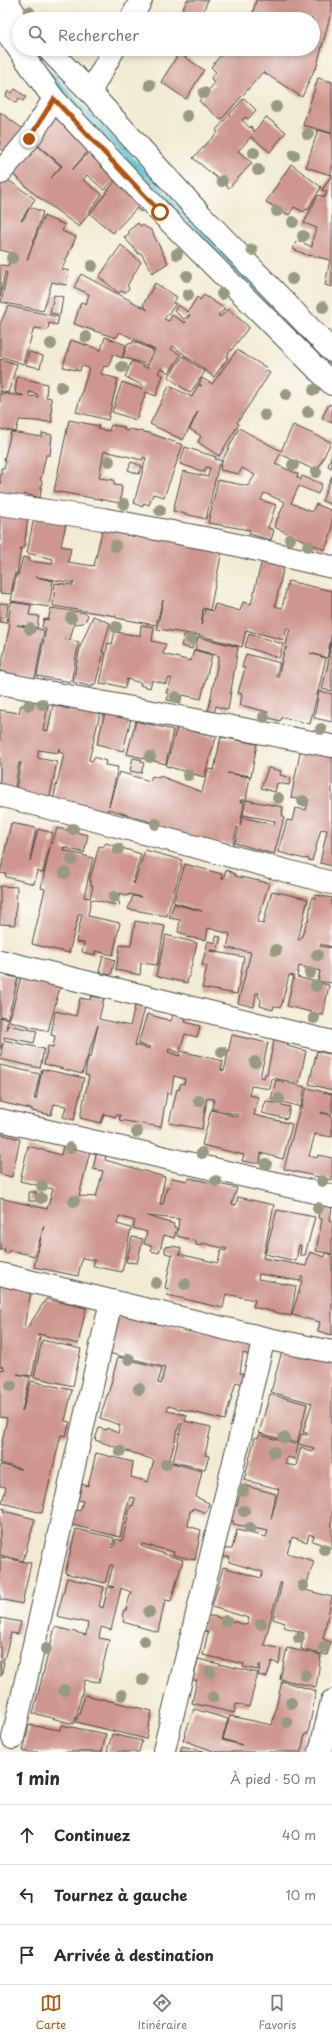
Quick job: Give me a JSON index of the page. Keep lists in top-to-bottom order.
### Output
{
  "page": {
    "search": "Rechercher",
    "heading": ["1 min", "À pied · 50 m"],
    "list": [
      ["Continuez", "40 m"],
      ["Tournez à gauche", "10 m"],
      "Arrivée à destination"
    ],
    "nav": ["Carte", "Itinéraire", "Favoris"]
  }
}
